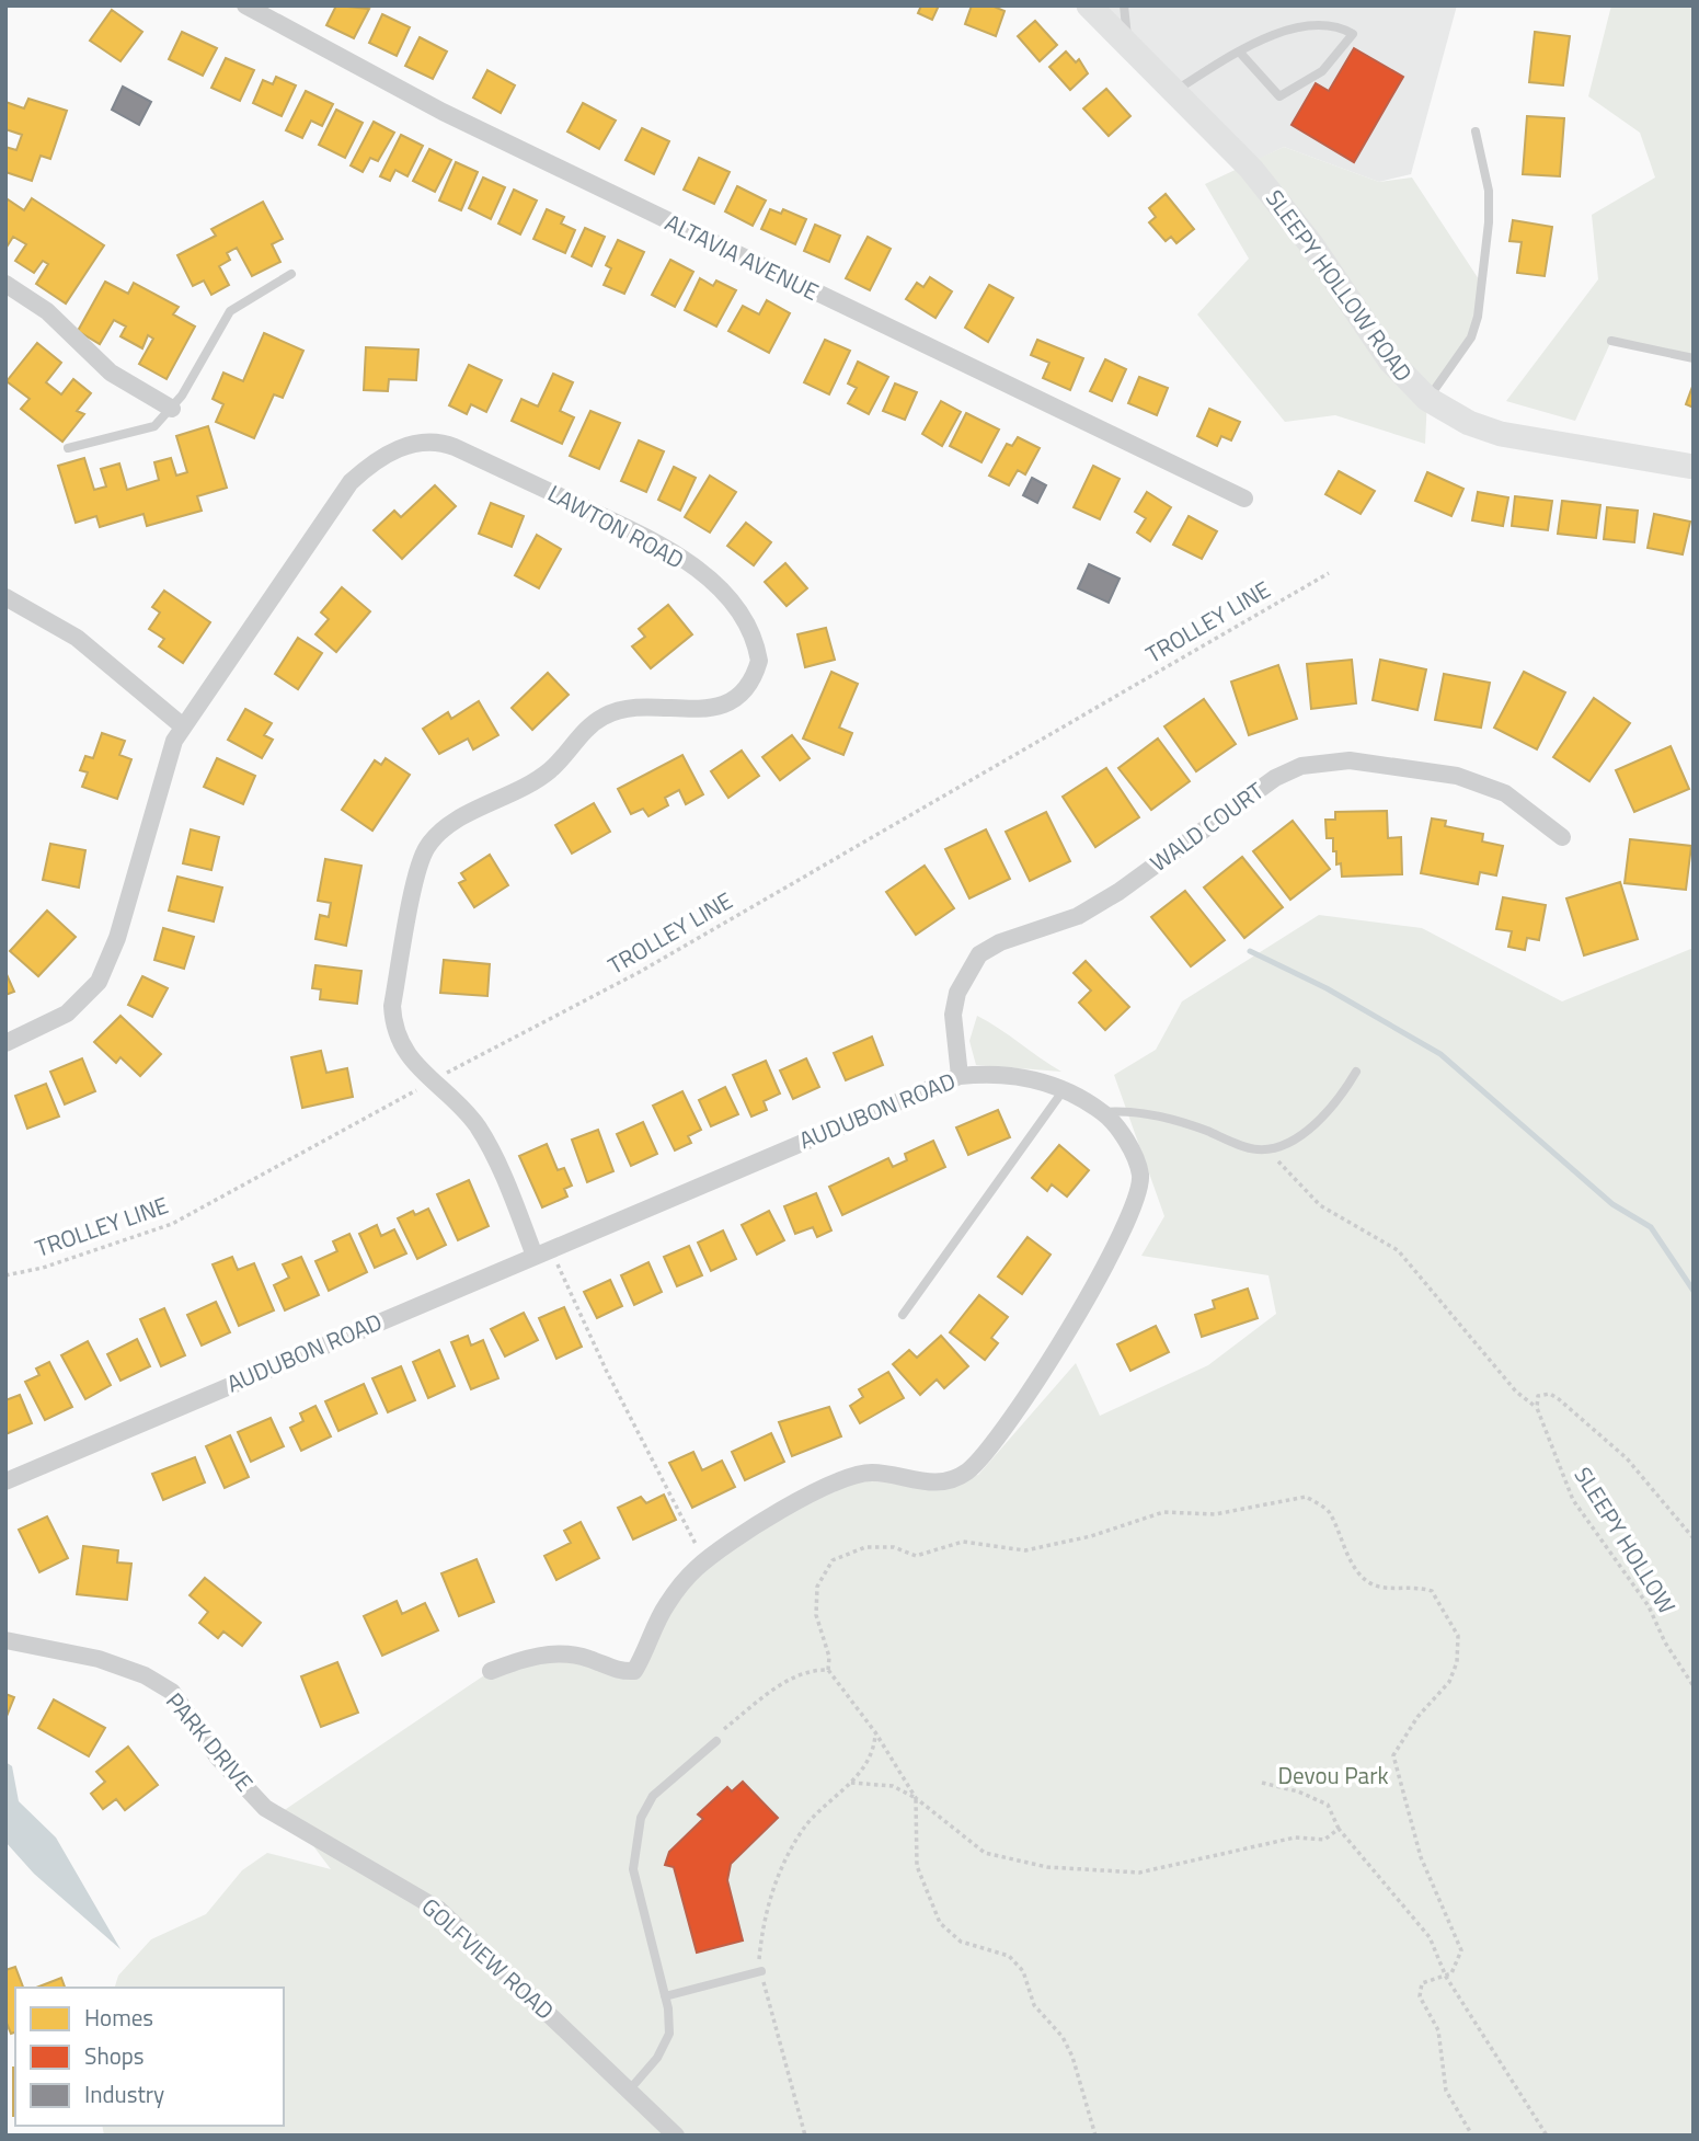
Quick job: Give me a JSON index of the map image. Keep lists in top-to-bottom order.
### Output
{
  "streets": {
    "main road": ["SLEEPY HOLLOW ROAD"],
    "street": [
      "ALTAVIA AVENUE",
      "LAWTON ROAD",
      "WALD COURT",
      "AUDUBON ROAD",
      "PARK DRIVE",
      "GOLFVIEW ROAD"
    ],
    "path": ["TROLLEY LINE", "SLEEPY HOLLOW"]
  },
  "crossings": [
    ["LAWTON ROAD", "TROLLEY LINE"],
    ["LAWTON ROAD", "AUDUBON ROAD"],
    ["WALD COURT", "AUDUBON ROAD"],
    ["PARK DRIVE", "GOLFVIEW ROAD"]
  ],
  "parks": ["Devou Park"],
  "legend": ["Homes", "Shops", "Industry"]
}
